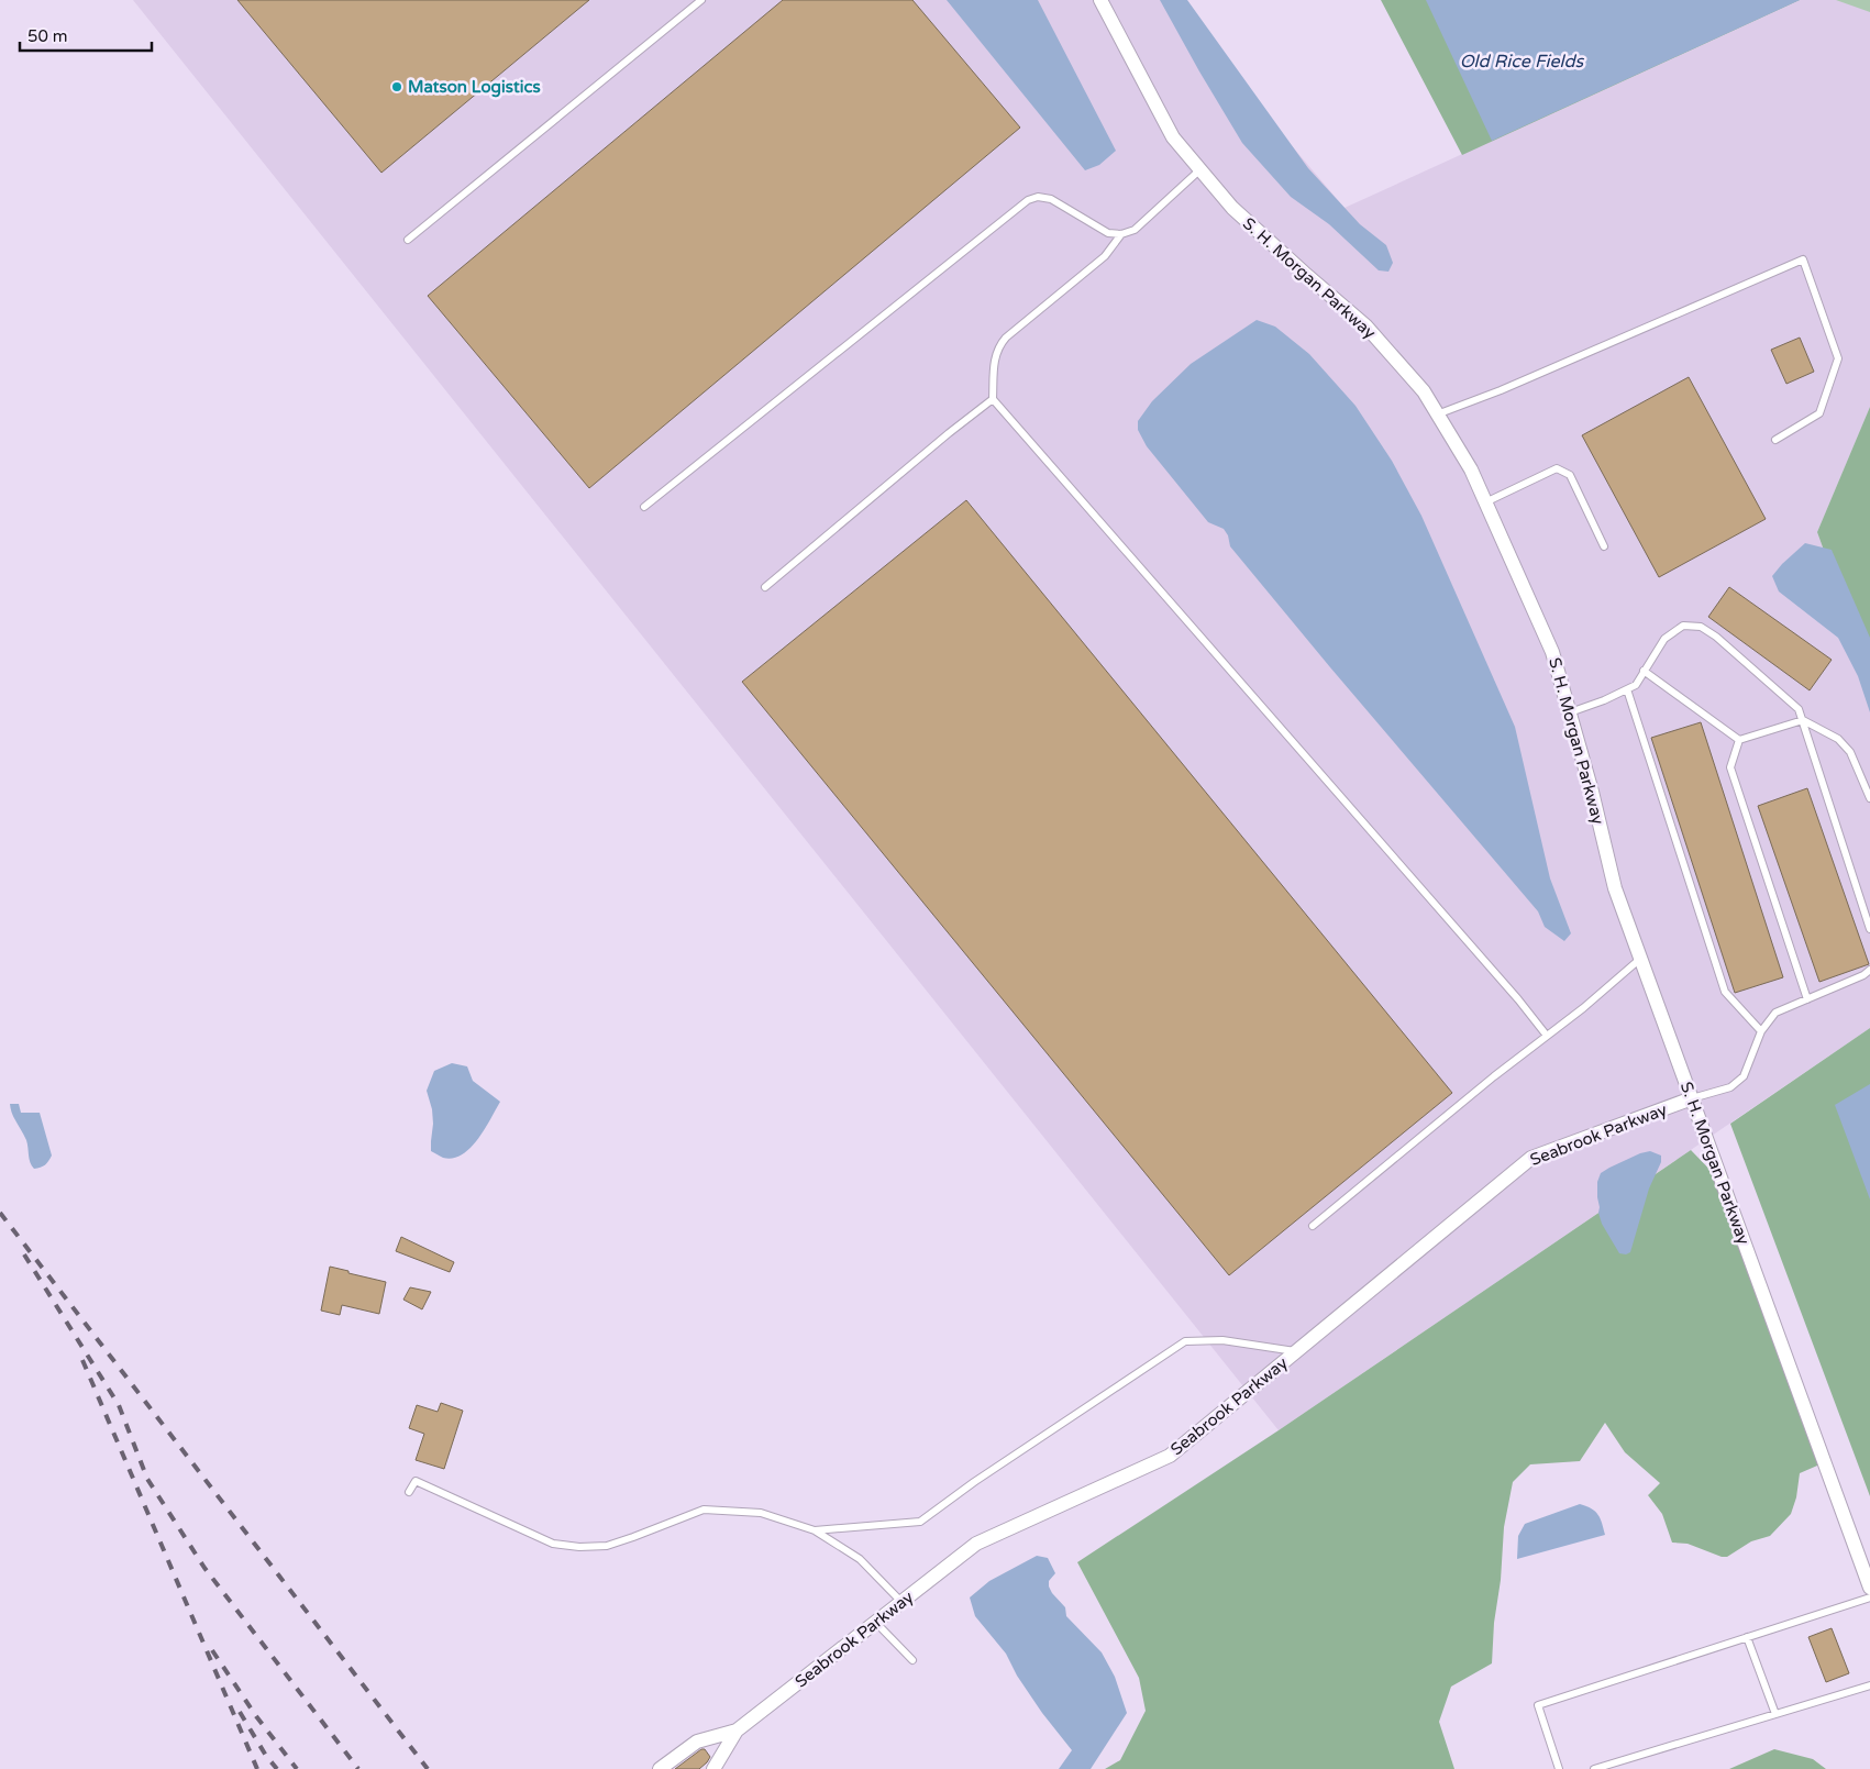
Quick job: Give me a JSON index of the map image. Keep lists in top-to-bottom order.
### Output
{
  "streets": {
    "street": ["S. H. Morgan Parkway", "Seabrook Parkway"]
  },
  "crossings": [
    ["S. H. Morgan Parkway", "Seabrook Parkway"]
  ],
  "water": ["Old Rice Fields"],
  "places": ["Matson Logistics"],
  "scale_bar": "50 m"
}
